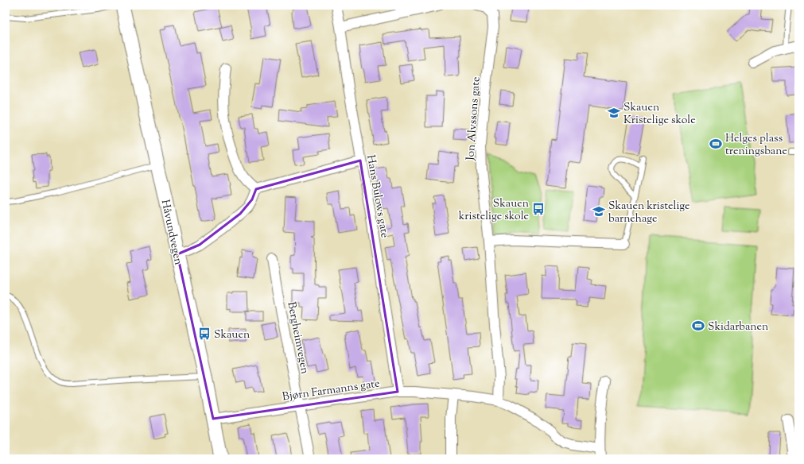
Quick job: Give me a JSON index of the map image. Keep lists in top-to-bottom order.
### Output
{
  "streets": {
    "main road": ["Håvundvegen"],
    "street": [
      "Jon Alvssons gate",
      "Hans Bulows gate",
      "Bergheimvegen",
      "Bjørn Farmanns gate"
    ]
  },
  "crossings": [
    ["Jon Alvssons gate", "Bjørn Farmanns gate"],
    ["Hans Bulows gate", "Bjørn Farmanns gate"],
    ["Håvundvegen", "Bjørn Farmanns gate"],
    ["Bergheimvegen", "Bjørn Farmanns gate"]
  ],
  "places": {
    "school or university": ["Skauen Kristelige skole", "Skauen kristelige barnehage"],
    "sports": ["Helges plass treningsbane", "Skidarbanen"],
    "bus stop": ["Skauen kristelige skole", "Skauen"]
  }
}
